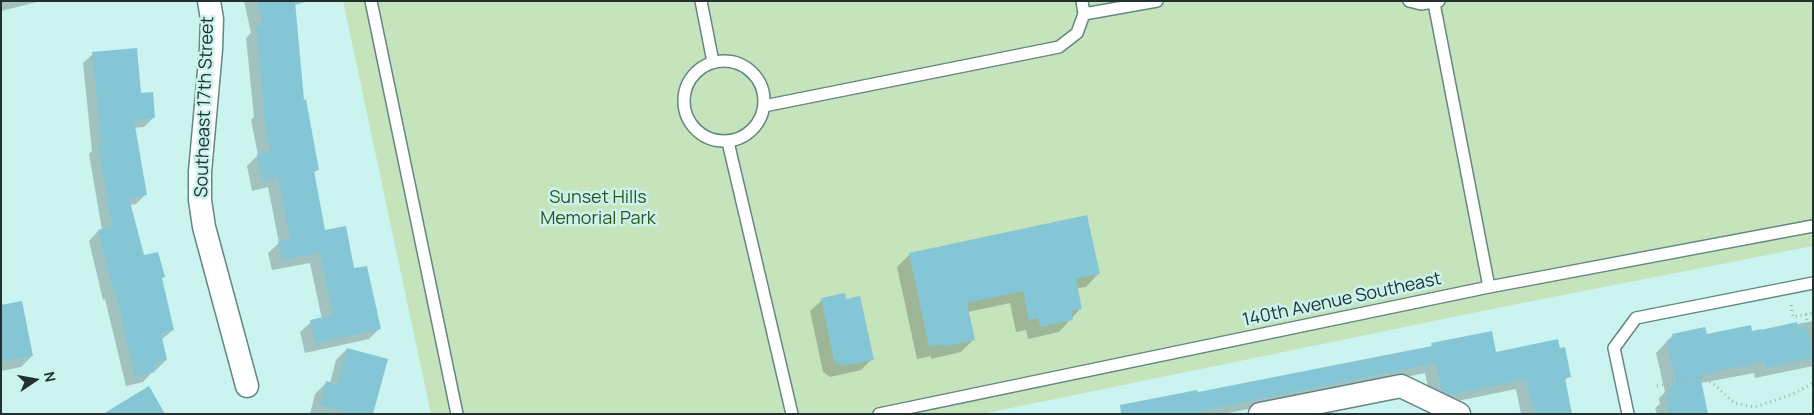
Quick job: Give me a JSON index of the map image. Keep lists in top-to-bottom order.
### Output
{
  "streets": {
    "street": ["Southeast 17th Street"],
    "lane": ["140th Avenue Southeast"]
  },
  "parks": ["Sunset Hills Memorial Park"],
  "north": "right"
}
